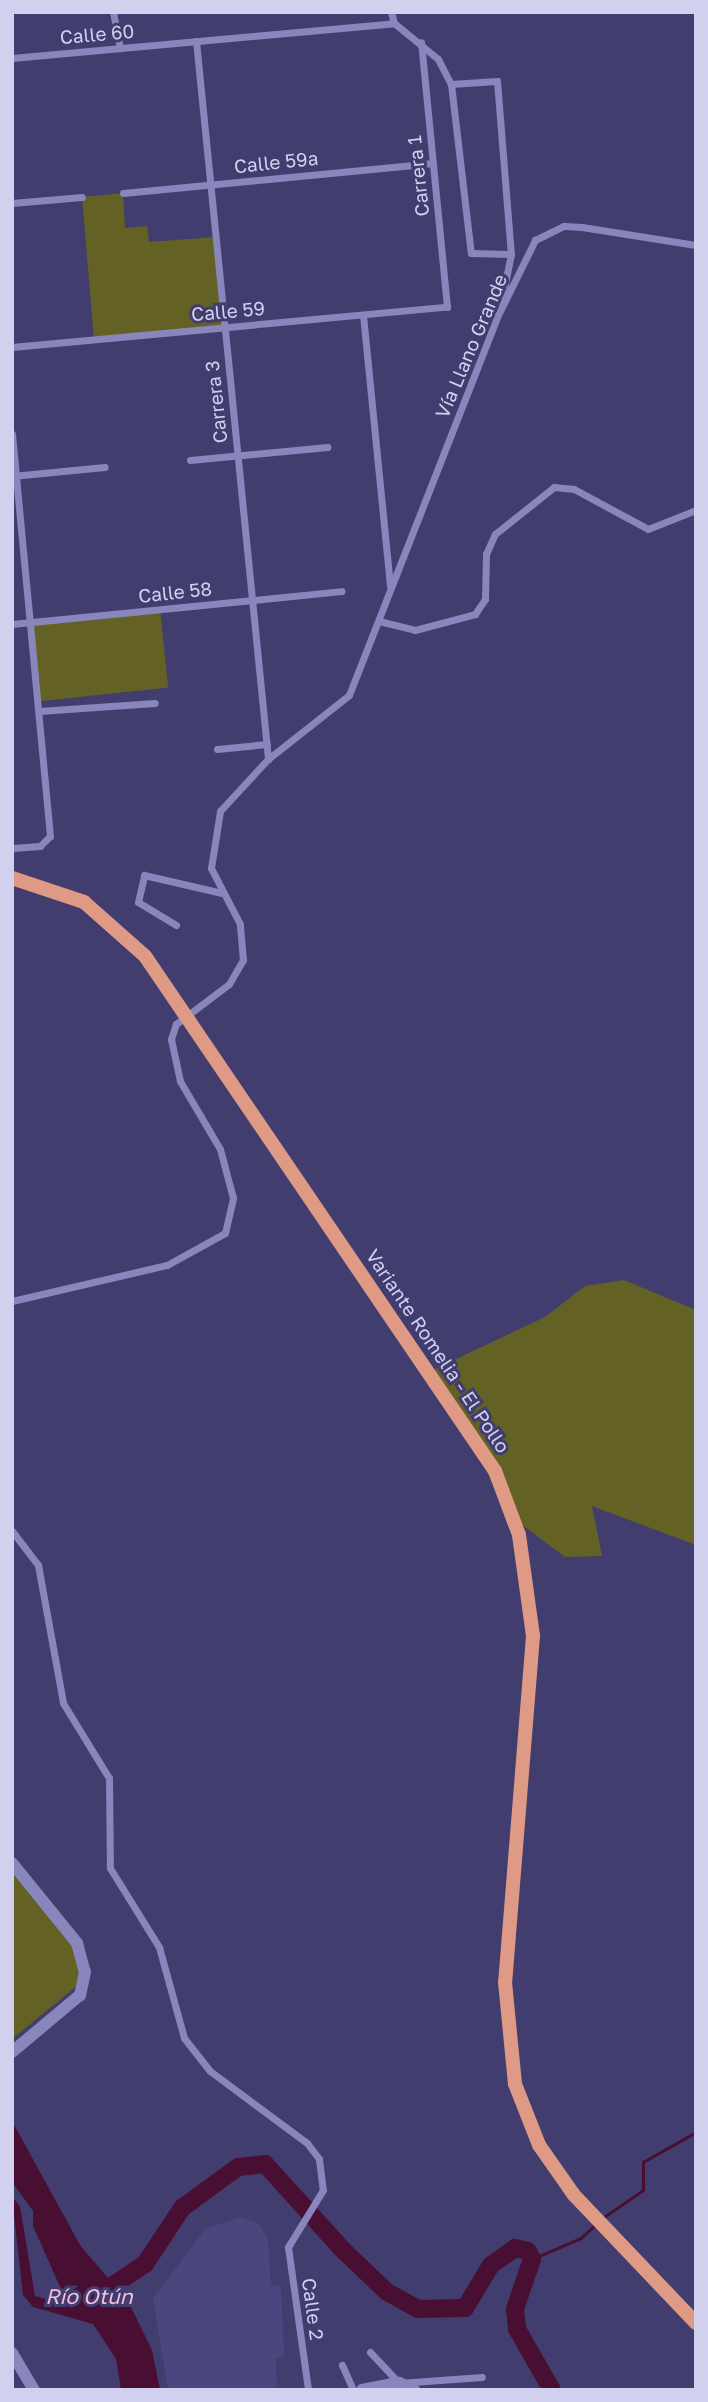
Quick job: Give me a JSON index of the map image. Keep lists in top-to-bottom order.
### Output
{
  "streets": {
    "highway": ["Variante Romelia - El Pollo"],
    "street": [
      "Calle 60",
      "Calle 59a",
      "Carrera 1",
      "Calle 59",
      "Vía Llano Grande",
      "Carrera 3",
      "Calle 58",
      "Calle 2"
    ]
  },
  "crossings": [
    ["Calle 60", "Carrera 3"],
    ["Calle 59a", "Carrera 1"],
    ["Calle 59a", "Carrera 3"],
    ["Carrera 1", "Calle 59"],
    ["Calle 59", "Carrera 3"],
    ["Vía Llano Grande", "Carrera 3"],
    ["Carrera 3", "Calle 58"]
  ],
  "water": ["Río Otún"]
}
